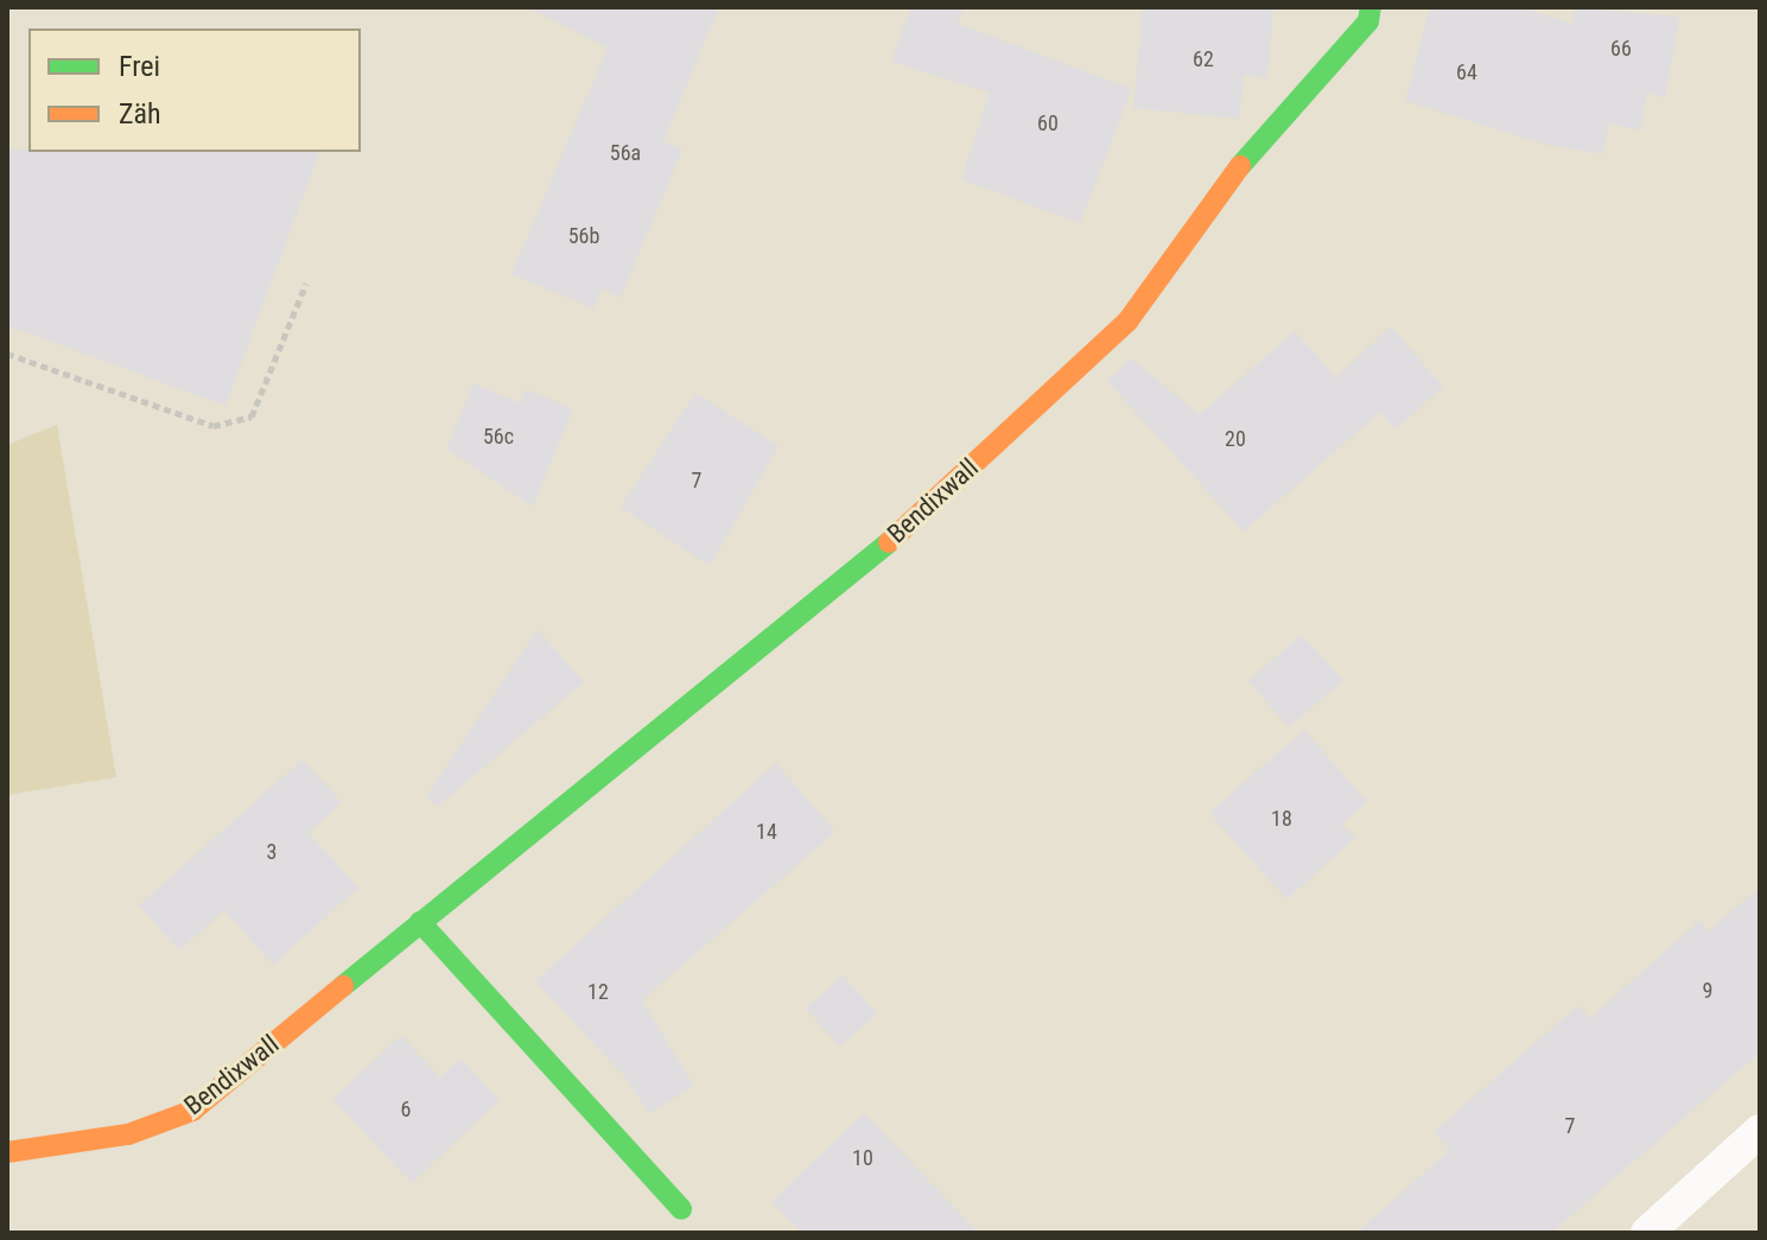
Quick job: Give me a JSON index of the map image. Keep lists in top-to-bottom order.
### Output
{
  "streets": {
    "street": ["Bendixwall"]
  },
  "house_numbers": [
    "66",
    "62",
    "64",
    "60",
    "56a",
    "56b",
    "56c",
    "20",
    "7",
    "18",
    "14",
    "3",
    "9",
    "12",
    "6",
    "7",
    "10"
  ],
  "legend": ["Frei", "Zäh"]
}
